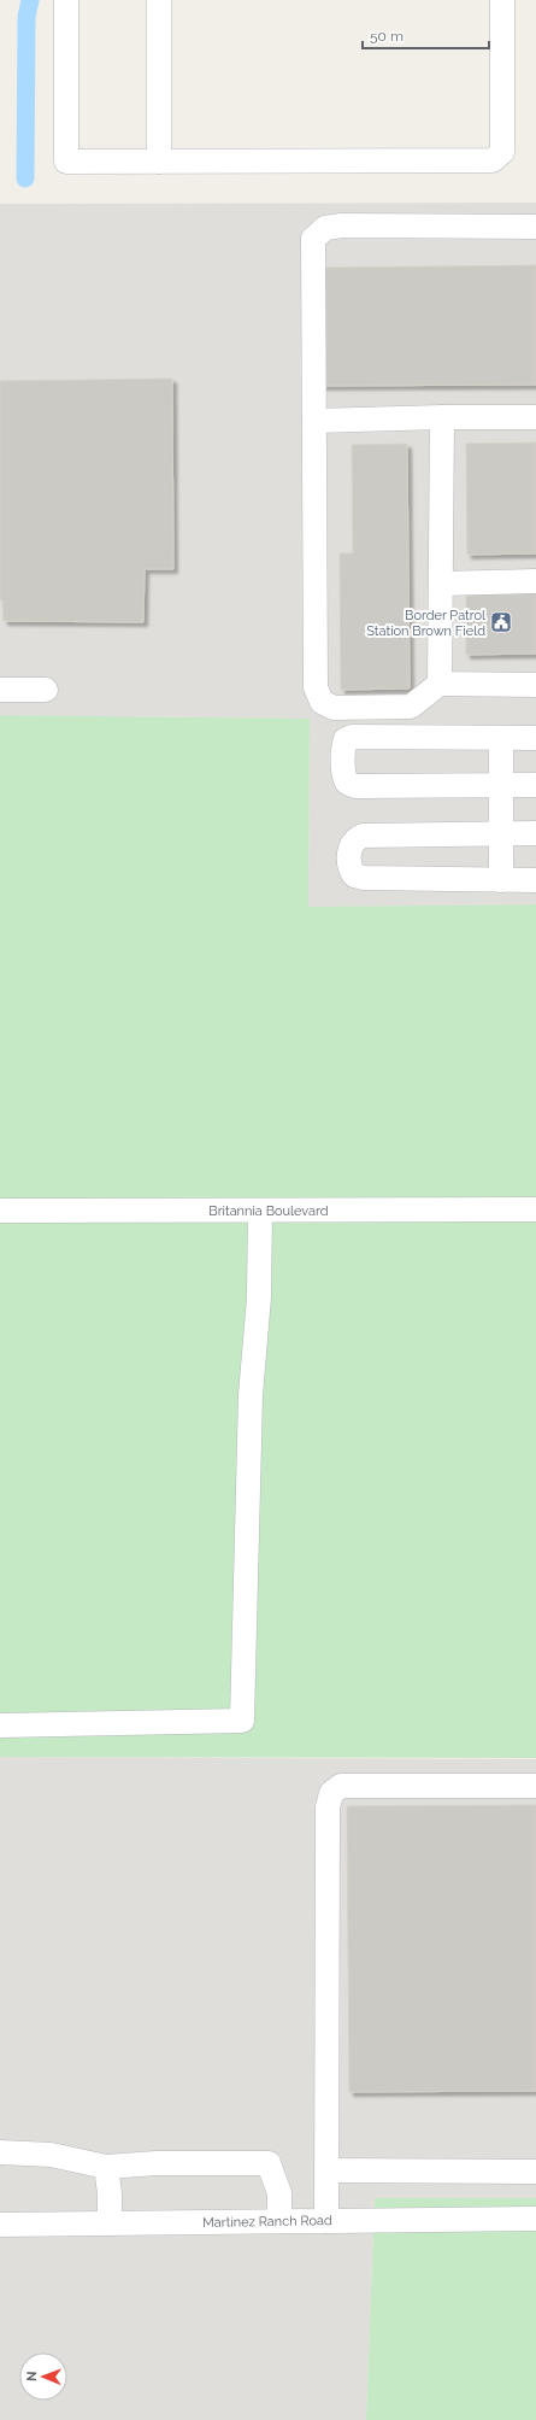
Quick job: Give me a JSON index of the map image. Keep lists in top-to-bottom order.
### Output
{
  "streets": {
    "street": ["Britannia Boulevard", "Martinez Ranch Road"]
  },
  "places": {
    "public building": ["Border Patrol Station Brown Field"]
  },
  "scale_bar": "50 m",
  "north": "left"
}
